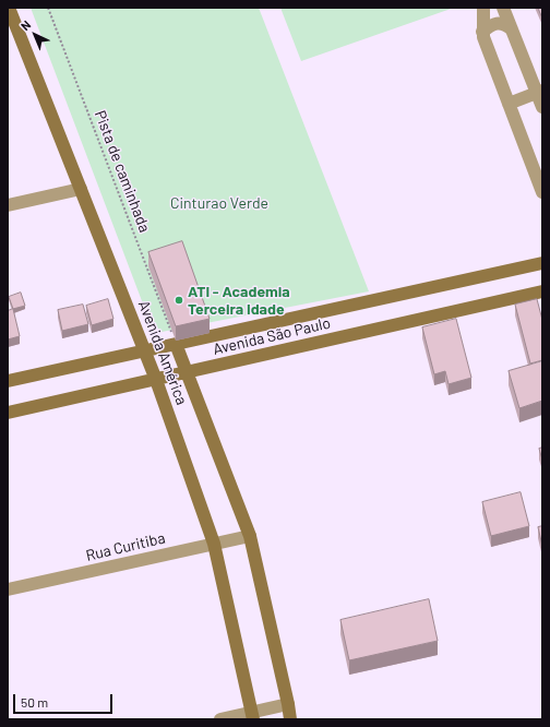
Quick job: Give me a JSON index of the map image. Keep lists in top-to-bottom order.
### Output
{
  "streets": {
    "main road": ["Avenida São Paulo", "Avenida América"],
    "street": ["Rua Curitiba"],
    "path": ["Pista de caminhada"]
  },
  "crossings": [
    ["Pista de caminhada", "Avenida São Paulo"],
    ["Pista de caminhada", "Avenida América"],
    ["Avenida São Paulo", "Avenida América"],
    ["Avenida América", "Rua Curitiba"]
  ],
  "parks": ["Cinturao Verde"],
  "places": ["ATI - Academia Terceira Idade"],
  "scale_bar": "50 m",
  "north": "top left"
}
